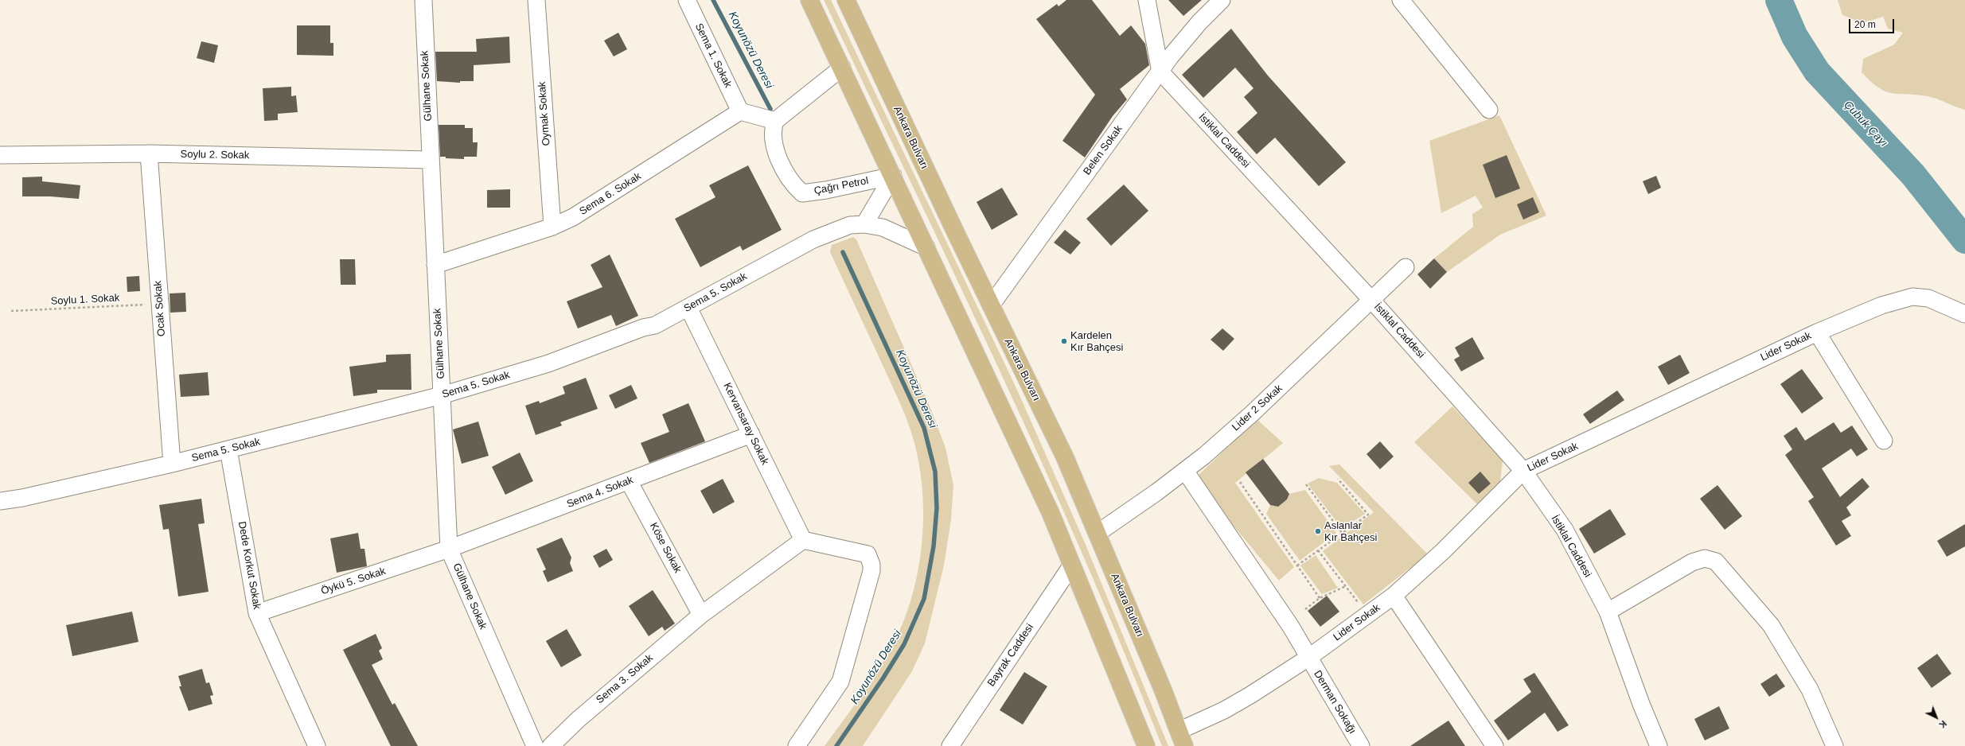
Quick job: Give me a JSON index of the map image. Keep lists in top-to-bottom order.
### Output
{
  "streets": {
    "main road": ["Ankara Bulvarı"],
    "street": [
      "Sema 1. Sokak",
      "Gülhane Sokak",
      "Oymak Sokak",
      "İstiklal Caddesi",
      "Belen Sokak",
      "Soylu 2. Sokak",
      "Çağrı Petrol",
      "Sema 6. Sokak",
      "Sema 5. Sokak",
      "Ocak Sokak",
      "Lider Sokak",
      "Lider 2 Sokak",
      "Kervansaray Sokak",
      "Sema 4. Sokak",
      "Köse Sokak",
      "Dede Korkut Sokak",
      "Öykü 5. Sokak",
      "Bayrak Caddesi",
      "Sema 3. Sokak",
      "Derman Sokağı"
    ],
    "path": ["Soylu 1. Sokak"]
  },
  "crossings": [
    ["Sema 1. Sokak", "Sema 6. Sokak"],
    ["Gülhane Sokak", "Soylu 2. Sokak"],
    ["Gülhane Sokak", "Sema 6. Sokak"],
    ["Gülhane Sokak", "Sema 5. Sokak"],
    ["Gülhane Sokak", "Sema 4. Sokak"],
    ["Gülhane Sokak", "Öykü 5. Sokak"],
    ["Oymak Sokak", "Sema 6. Sokak"],
    ["Ankara Bulvarı", "Belen Sokak"],
    ["Ankara Bulvarı", "Lider Sokak"],
    ["Ankara Bulvarı", "Lider 2 Sokak"],
    ["İstiklal Caddesi", "Belen Sokak"],
    ["İstiklal Caddesi", "Lider Sokak"],
    ["İstiklal Caddesi", "Lider 2 Sokak"],
    ["Soylu 2. Sokak", "Ocak Sokak"],
    ["Sema 5. Sokak", "Ocak Sokak"],
    ["Sema 5. Sokak", "Kervansaray Sokak"],
    ["Sema 5. Sokak", "Dede Korkut Sokak"],
    ["Soylu 1. Sokak", "Ocak Sokak"],
    ["Lider Sokak", "Derman Sokağı"],
    ["Lider 2 Sokak", "Derman Sokağı"],
    ["Kervansaray Sokak", "Sema 4. Sokak"],
    ["Kervansaray Sokak", "Sema 3. Sokak"],
    ["Sema 4. Sokak", "Köse Sokak"],
    ["Sema 4. Sokak", "Öykü 5. Sokak"],
    ["Köse Sokak", "Sema 3. Sokak"],
    ["Dede Korkut Sokak", "Öykü 5. Sokak"]
  ],
  "water": ["Koyunözü Deresi", "Çubuk Çayı"],
  "places": ["Kardelen Kır Bahçesi", "Aslanlar Kır Bahçesi"],
  "scale_bar": "20 m",
  "north": "bottom right"
}
